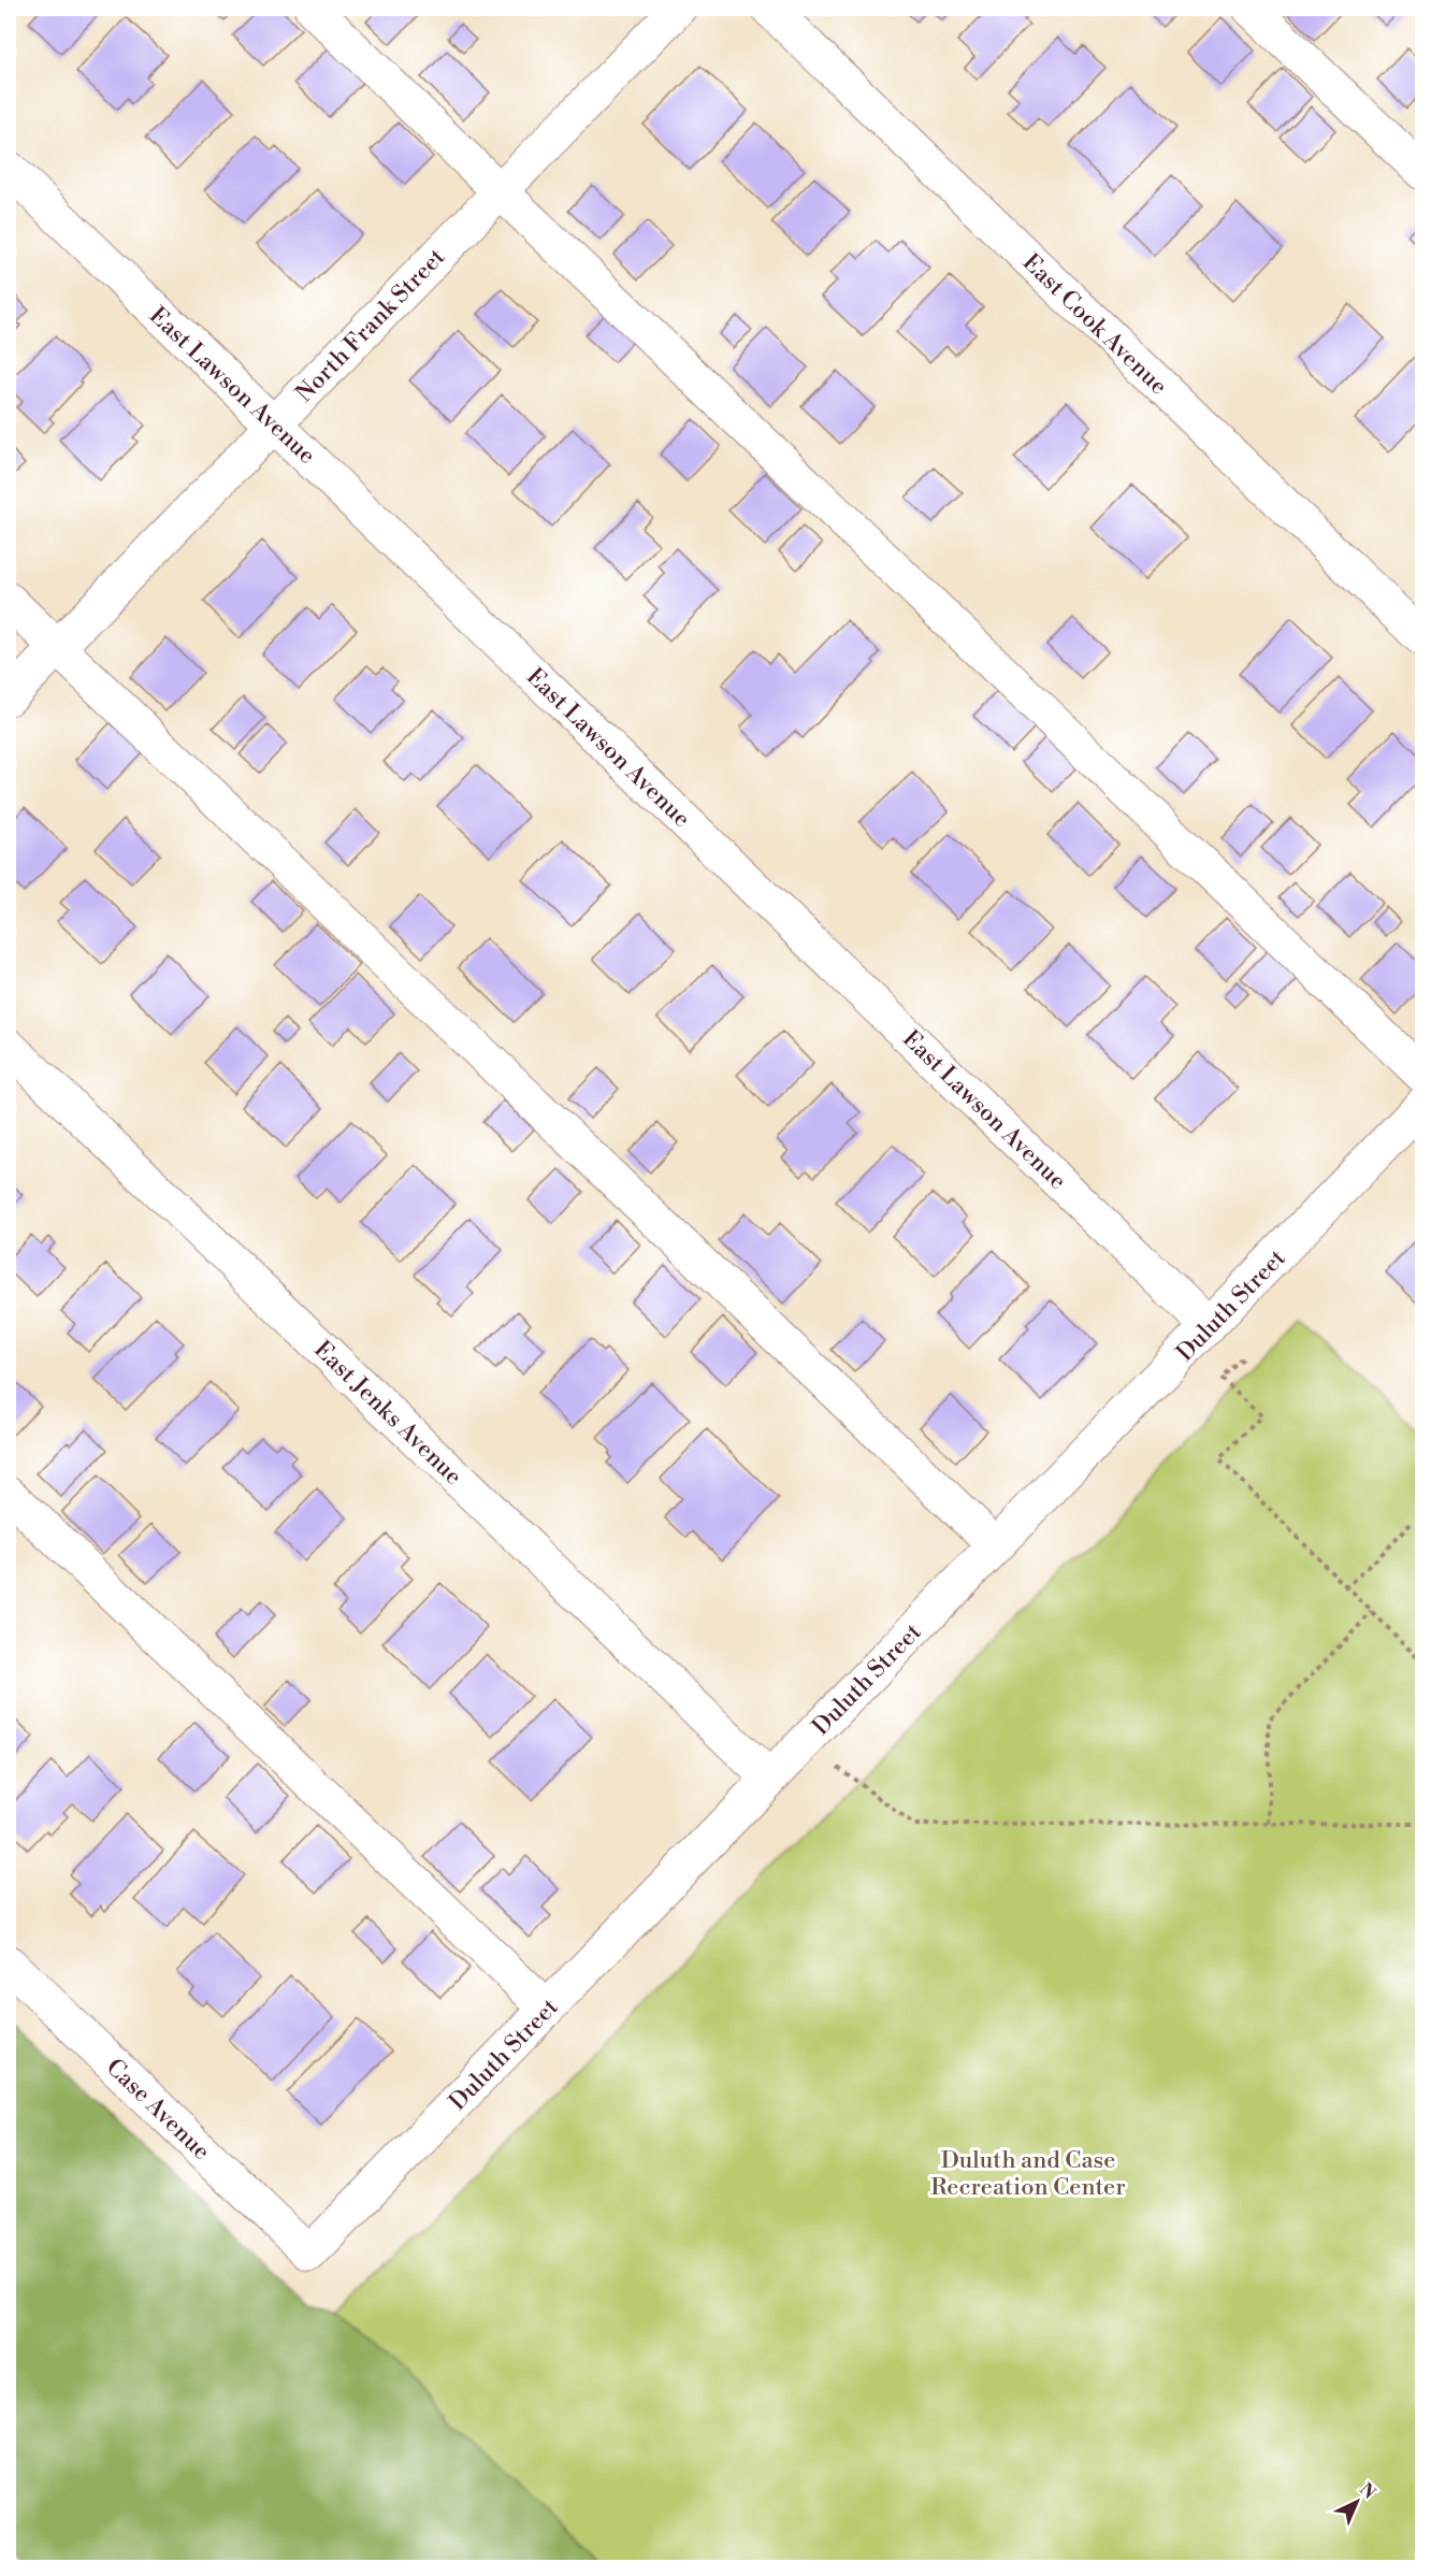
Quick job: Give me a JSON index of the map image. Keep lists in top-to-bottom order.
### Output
{
  "streets": {
    "street": [
      "East Cook Avenue",
      "North Frank Street",
      "East Lawson Avenue",
      "Duluth Street",
      "East Jenks Avenue",
      "Case Avenue"
    ]
  },
  "crossings": [
    ["North Frank Street", "East Lawson Avenue"],
    ["East Lawson Avenue", "Duluth Street"],
    ["Duluth Street", "East Jenks Avenue"],
    ["Duluth Street", "Case Avenue"]
  ],
  "parks": ["Duluth and Case Recreation Center"],
  "north": "top right"
}
